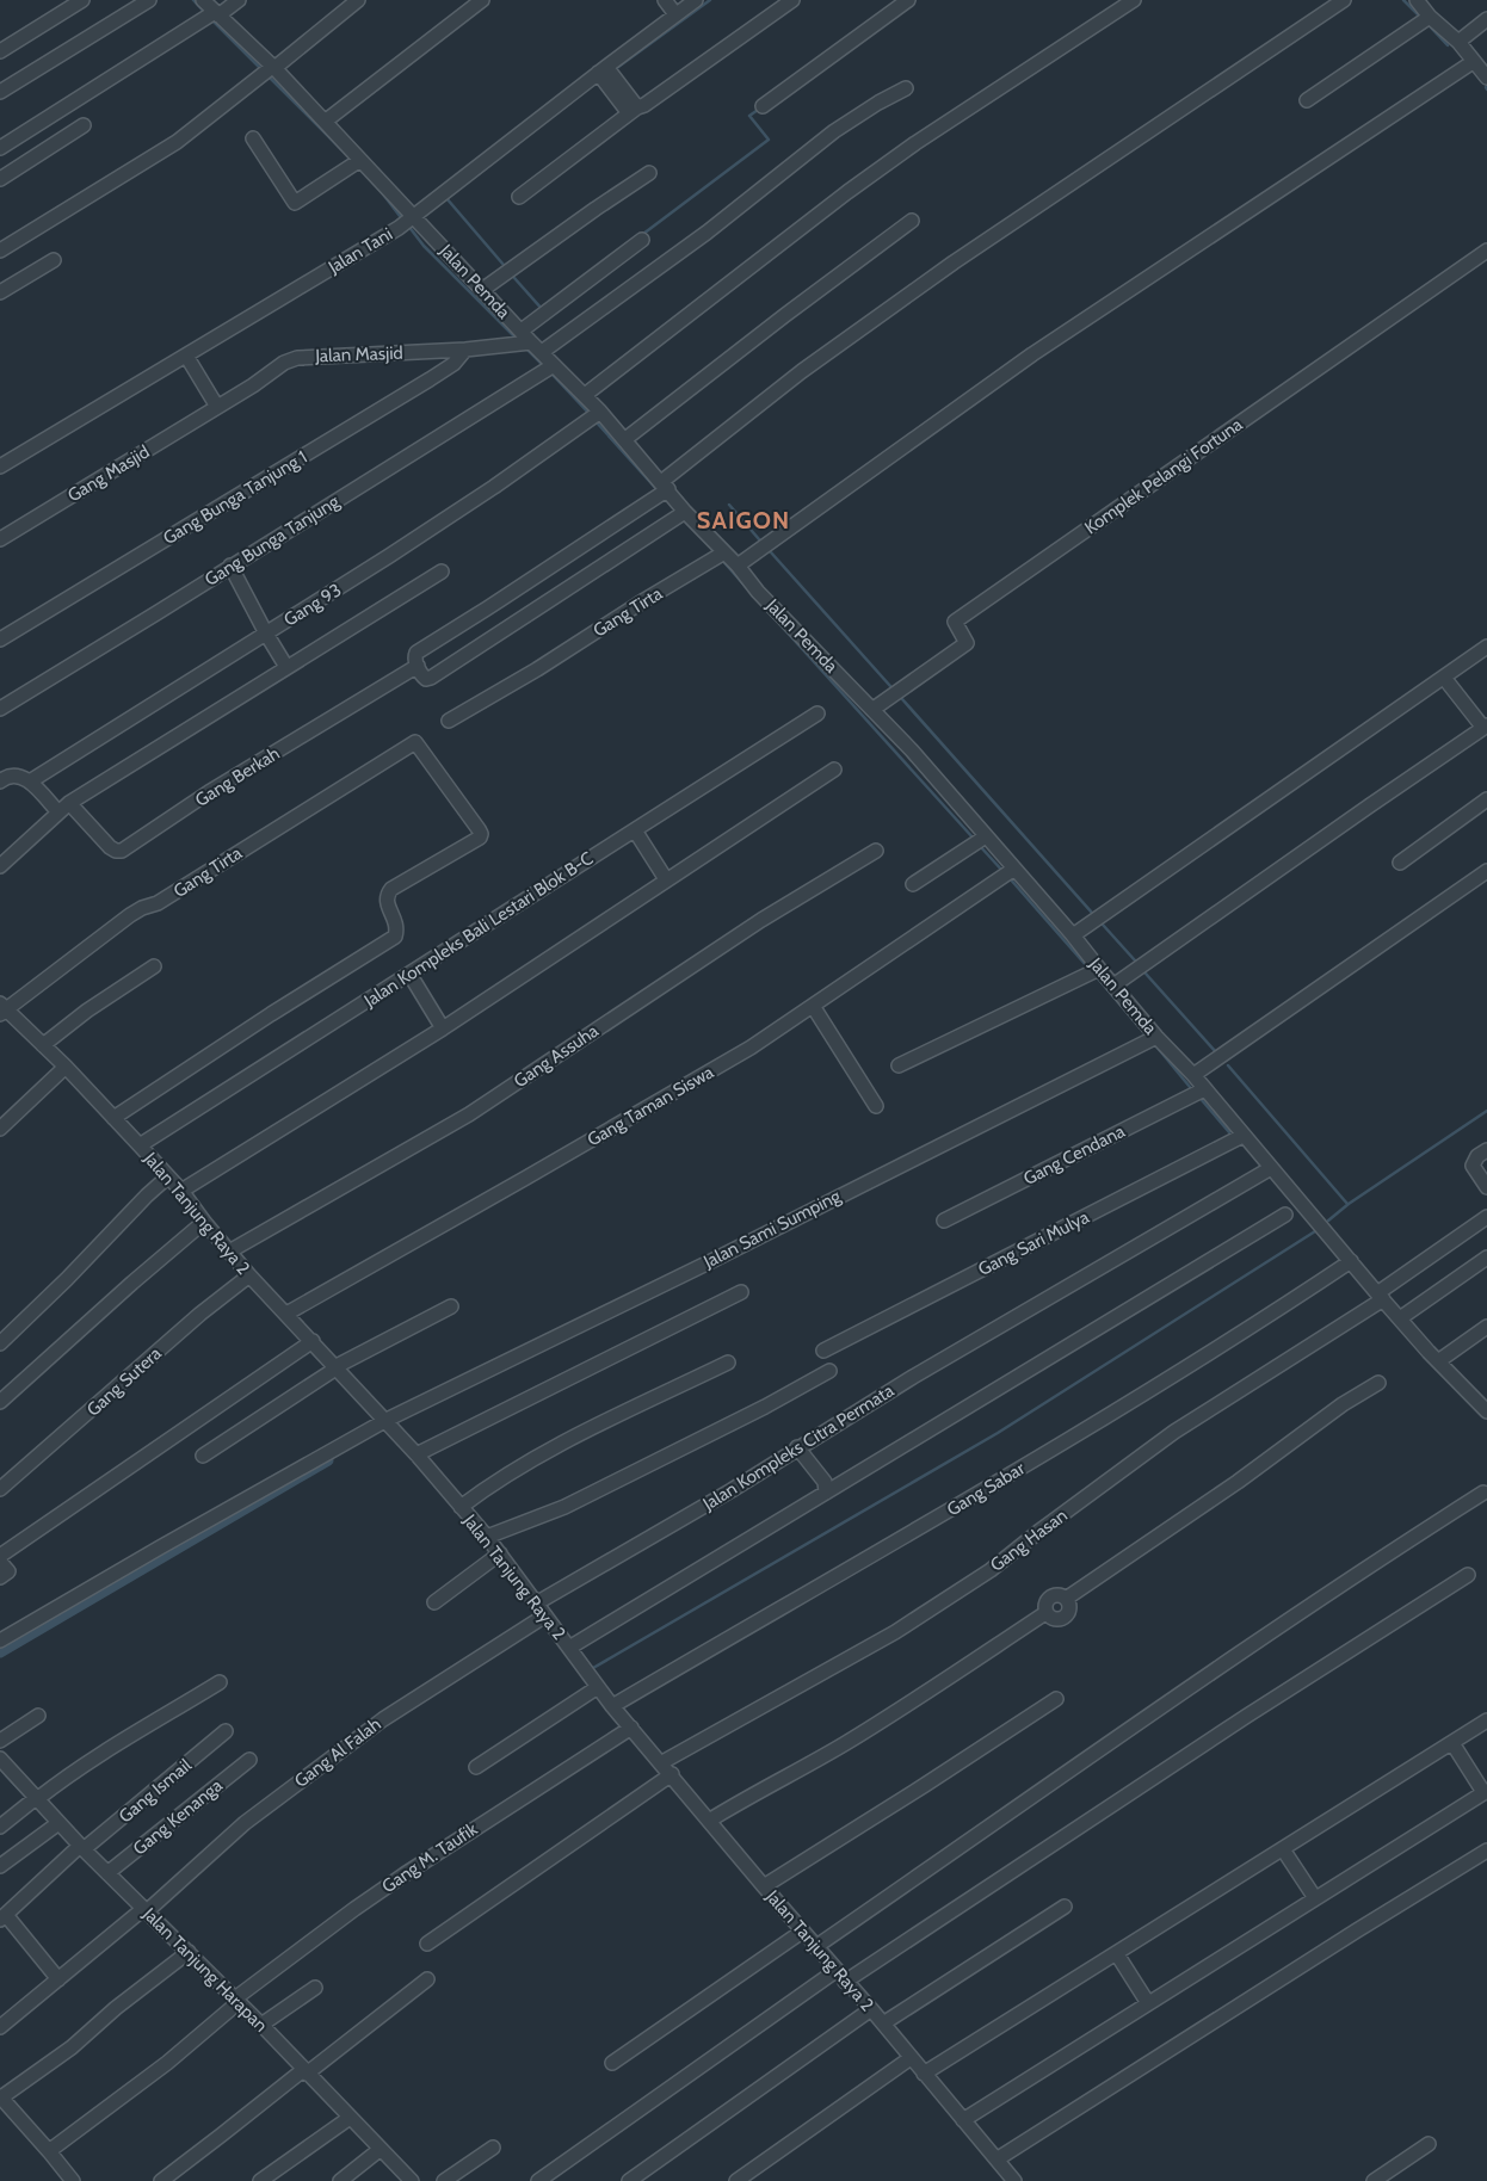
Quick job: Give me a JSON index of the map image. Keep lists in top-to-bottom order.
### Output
{
  "streets": {
    "street": [
      "Jalan Tani",
      "Jalan Pemda",
      "Jalan Masjid",
      "Gang Masjid",
      "Komplek Pelangi Fortuna",
      "Gang Bunga Tanjung 1",
      "Gang Bunga Tanjung",
      "Gang 93",
      "Gang Tirta",
      "Gang Berkah",
      "Jalan Kompleks Bali Lestari Blok B-C",
      "Gang Assuha",
      "Gang Taman Siswa",
      "Gang Cendana",
      "Jalan Tanjung Raya 2",
      "Jalan Sami Sumping",
      "Gang Sari Mulya",
      "Gang Sutera",
      "Jalan Kompleks Citra Permata",
      "Gang Sabar",
      "Gang Hasan",
      "Gang Al Falah",
      "Gang Ismail",
      "Gang Kenanga",
      "Gang M. Taufik",
      "Jalan Tanjung Harapan"
    ]
  },
  "crossings": [
    ["Jalan Tani", "Jalan Pemda"],
    ["Jalan Pemda", "Jalan Masjid"],
    ["Jalan Pemda", "Komplek Pelangi Fortuna"],
    ["Jalan Pemda", "Gang Bunga Tanjung"],
    ["Jalan Pemda", "Gang 93"],
    ["Jalan Pemda", "Gang Tirta"],
    ["Jalan Pemda", "Gang Berkah"],
    ["Jalan Pemda", "Gang Taman Siswa"],
    ["Jalan Pemda", "Gang Cendana"],
    ["Jalan Pemda", "Jalan Sami Sumping"],
    ["Jalan Pemda", "Gang Sari Mulya"],
    ["Jalan Pemda", "Jalan Kompleks Citra Permata"],
    ["Jalan Pemda", "Gang Sabar"],
    ["Jalan Pemda", "Gang Hasan"],
    ["Jalan Masjid", "Gang Masjid"],
    ["Jalan Masjid", "Gang Bunga Tanjung 1"],
    ["Gang Tirta", "Jalan Tanjung Raya 2"],
    ["Jalan Kompleks Bali Lestari Blok B-C", "Jalan Tanjung Raya 2"],
    ["Gang Assuha", "Jalan Tanjung Raya 2"],
    ["Gang Taman Siswa", "Jalan Tanjung Raya 2"],
    ["Jalan Tanjung Raya 2", "Jalan Sami Sumping"],
    ["Jalan Tanjung Raya 2", "Gang Sutera"],
    ["Jalan Tanjung Raya 2", "Jalan Kompleks Citra Permata"],
    ["Jalan Tanjung Raya 2", "Gang Sabar"],
    ["Jalan Tanjung Raya 2", "Gang Hasan"],
    ["Jalan Tanjung Raya 2", "Gang Al Falah"],
    ["Jalan Tanjung Raya 2", "Gang M. Taufik"],
    ["Gang Al Falah", "Jalan Tanjung Harapan"],
    ["Gang Ismail", "Jalan Tanjung Harapan"],
    ["Gang Kenanga", "Jalan Tanjung Harapan"],
    ["Gang M. Taufik", "Jalan Tanjung Harapan"]
  ],
  "districts": ["SAIGON"]
}
